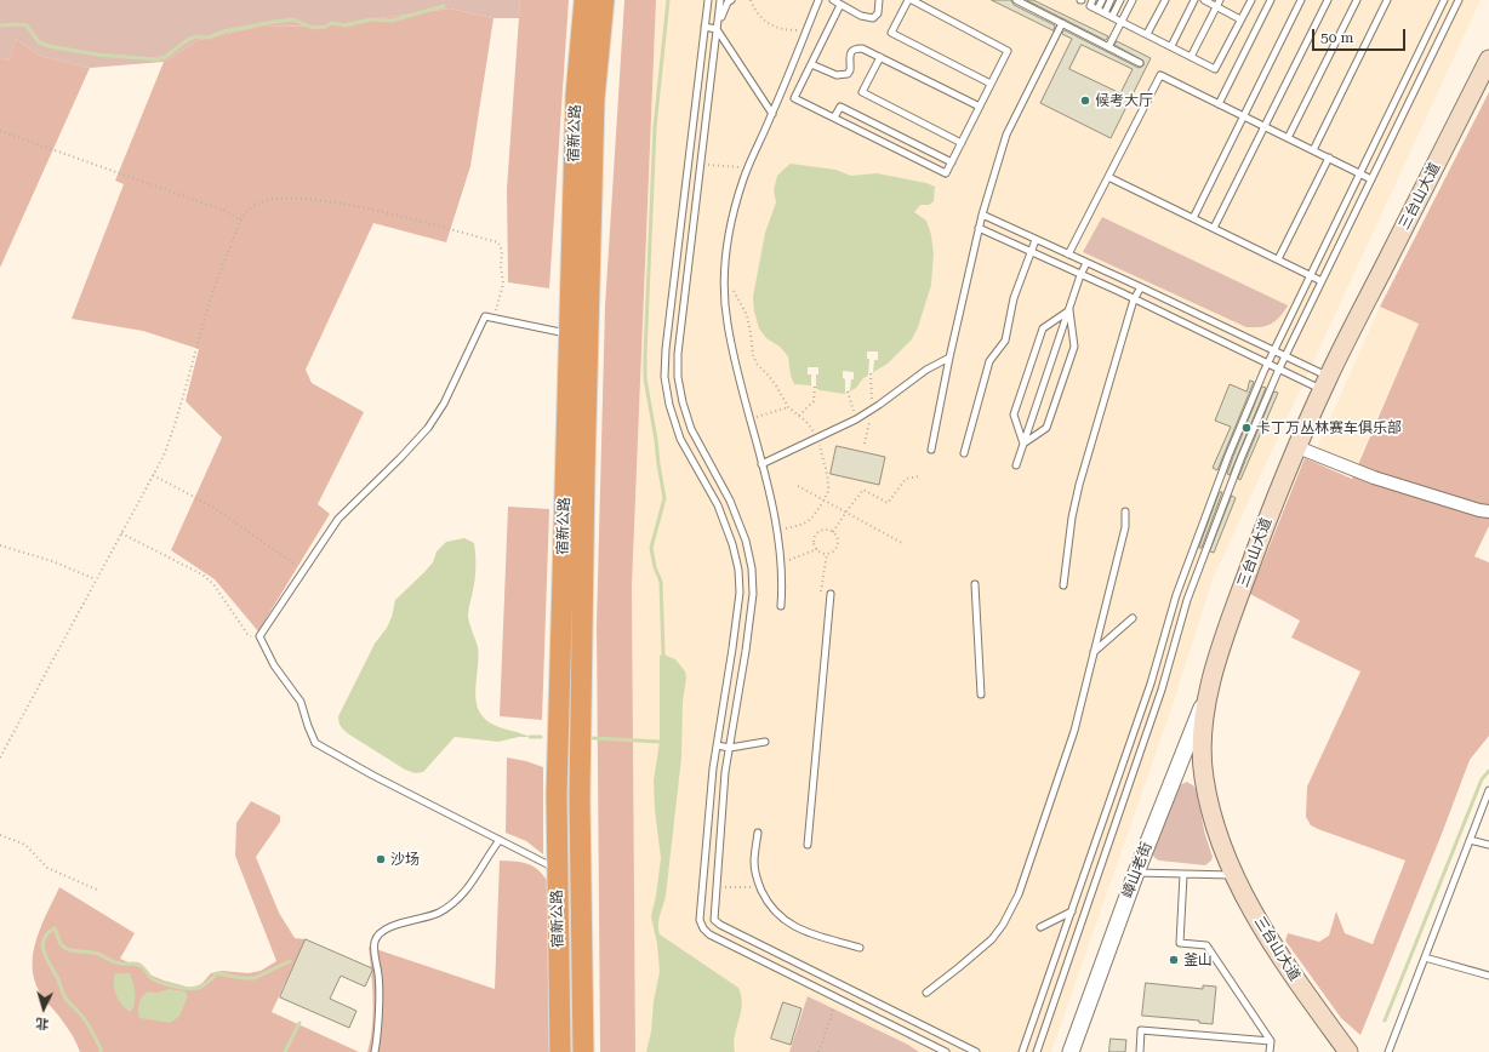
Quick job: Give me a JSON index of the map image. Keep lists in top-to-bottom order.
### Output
{
  "streets": {
    "highway": ["宿新公路"],
    "main road": ["三台山大道"],
    "street": ["嶂山老街"]
  },
  "crossings": [
    ["三台山大道", "嶂山老街"]
  ],
  "places": [
    "候考大厅",
    "卡丁万丛林赛车俱乐部",
    "沙场",
    "釜山"
  ],
  "scale_bar": "50 m",
  "north": "bottom"
}
